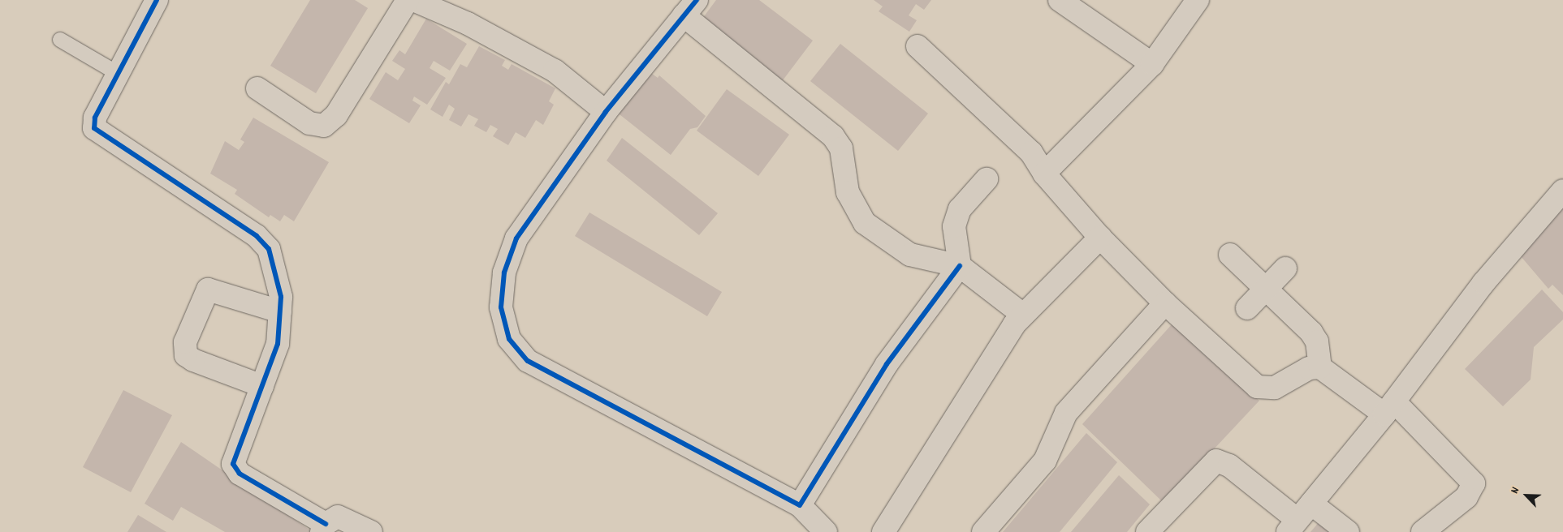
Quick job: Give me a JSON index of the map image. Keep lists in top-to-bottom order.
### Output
{
  "north": "top left"
}
